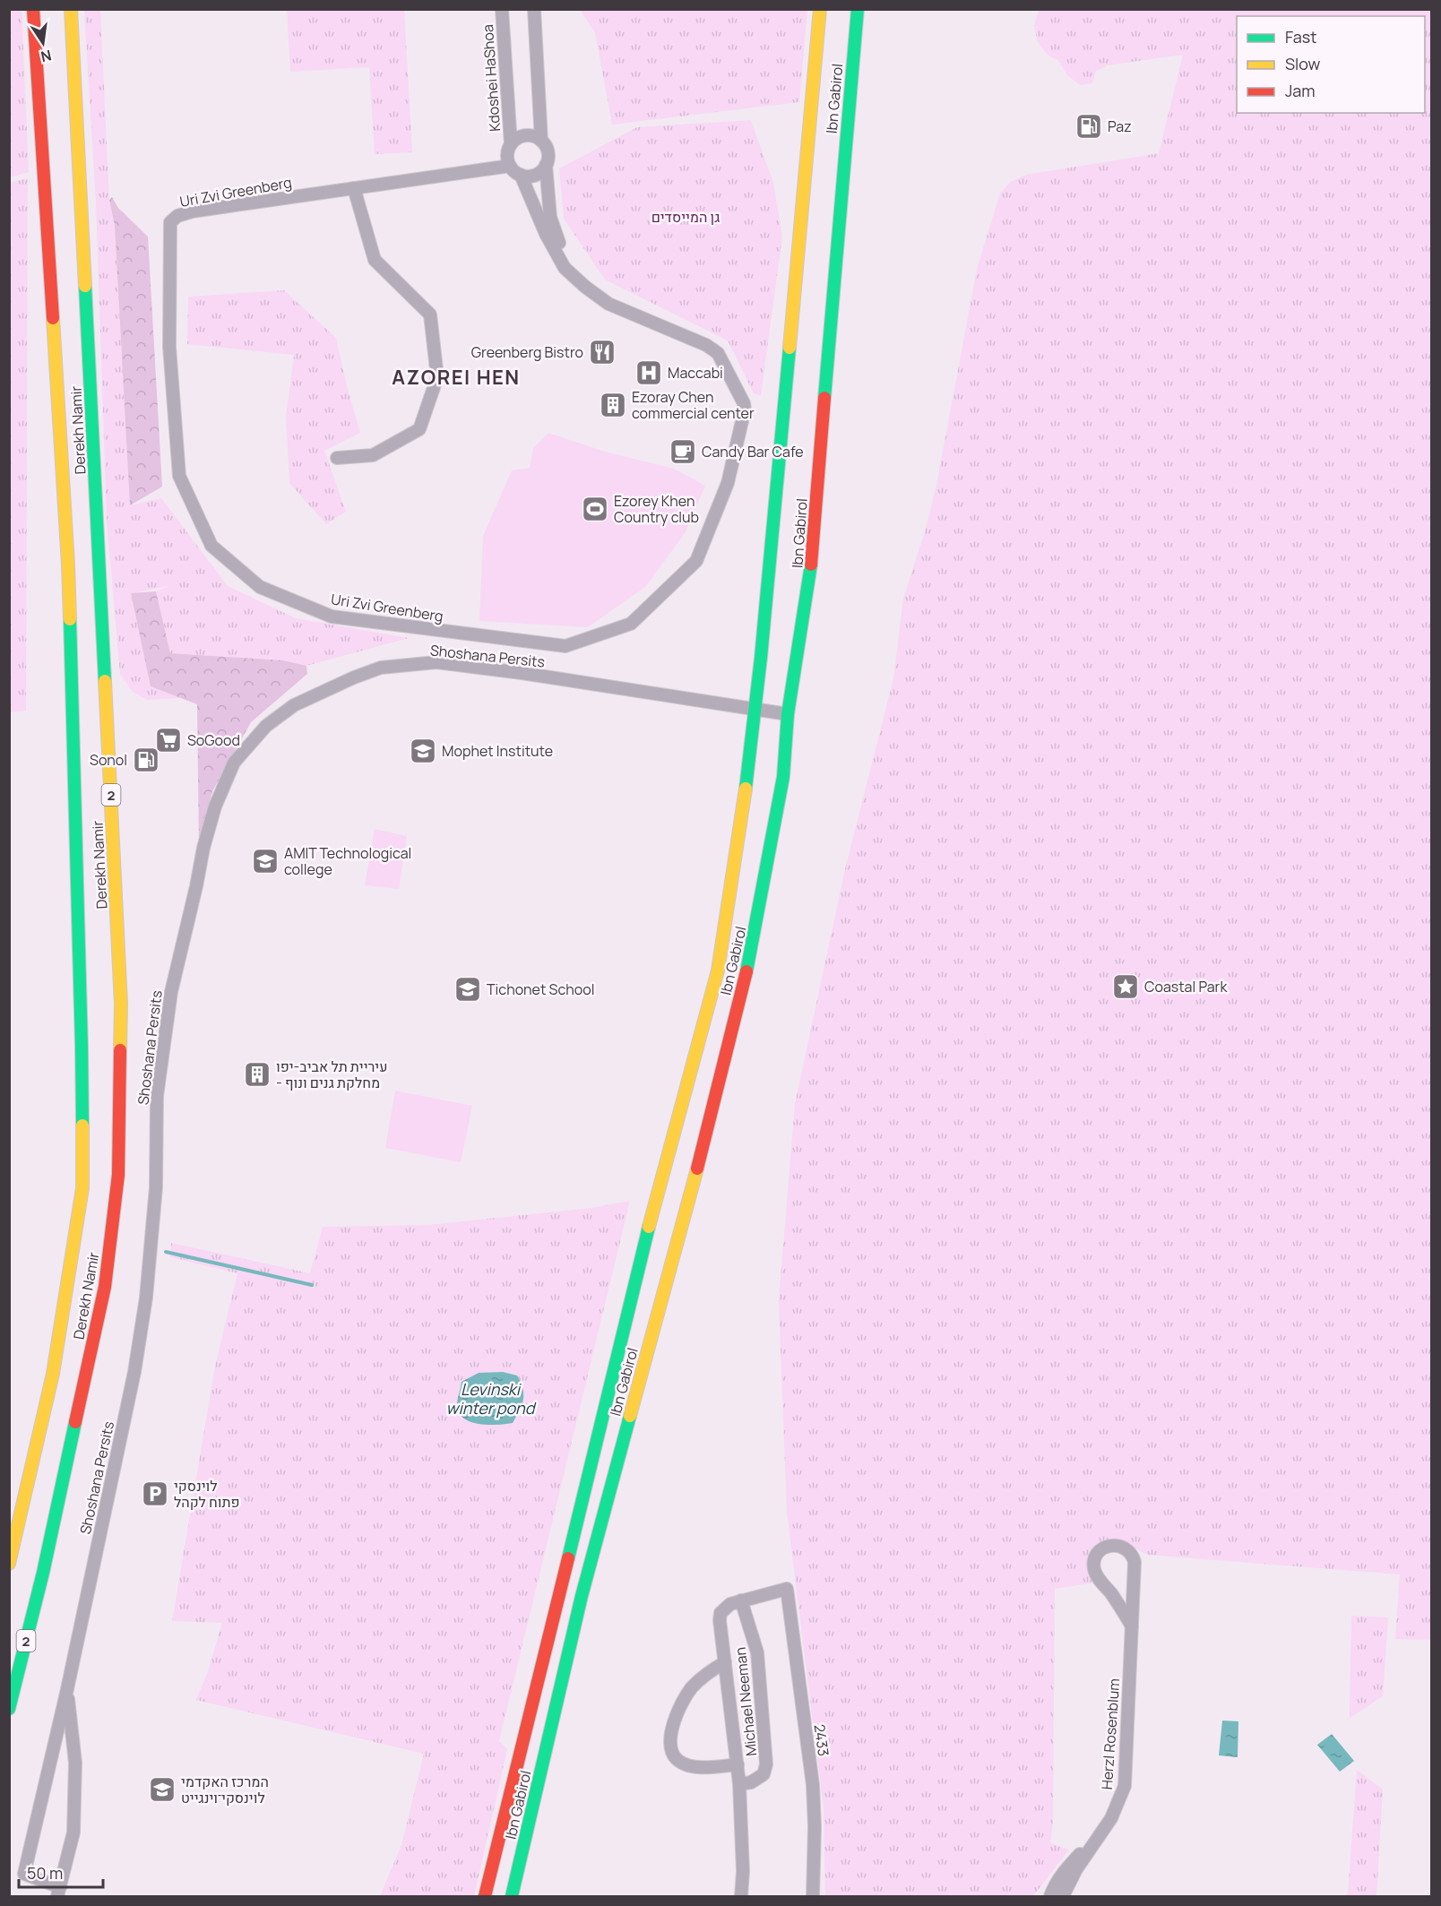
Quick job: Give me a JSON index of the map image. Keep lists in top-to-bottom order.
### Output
{
  "streets": {
    "main road": ["Ibn Gabirol", "Derekh Namir", "2"],
    "street": [
      "Kdoshei HaShoa",
      "Uri Zvi Greenberg",
      "Shoshana Persits",
      "Michael Neeman",
      "Herzl Rosenblum",
      "2433"
    ]
  },
  "crossings": [
    ["Kdoshei HaShoa", "Uri Zvi Greenberg"],
    ["Ibn Gabirol", "Shoshana Persits"],
    ["Michael Neeman", "2433"]
  ],
  "districts": ["AZOREI HEN"],
  "water": ["Levinski winter pond"],
  "parks": ["גן המייסדים"],
  "places": {
    "fuel station": ["Paz", "Sonol"],
    "restaurant": ["Greenberg Bistro"],
    "hospital": ["Maccabi"],
    "building": ["Ezoray Chen commercial center", "עיריית תל אביב-יפו - מחלקת גנים ונוף"],
    "cafe": ["Candy Bar Cafe"],
    "sports": ["Ezorey Khen Country club"],
    "supermarket": ["SoGood"],
    "school or university": [
      "Mophet Institute",
      "AMIT Technological college",
      "Tichonet School",
      "המרכז האקדמי לוינסקי־וינגייט"
    ],
    "place": ["Coastal Park"],
    "parking": ["לוינסקי פתוח לקהל"]
  },
  "legend": ["Fast", "Slow", "Jam"],
  "scale_bar": "50 m",
  "north": "bottom"
}
